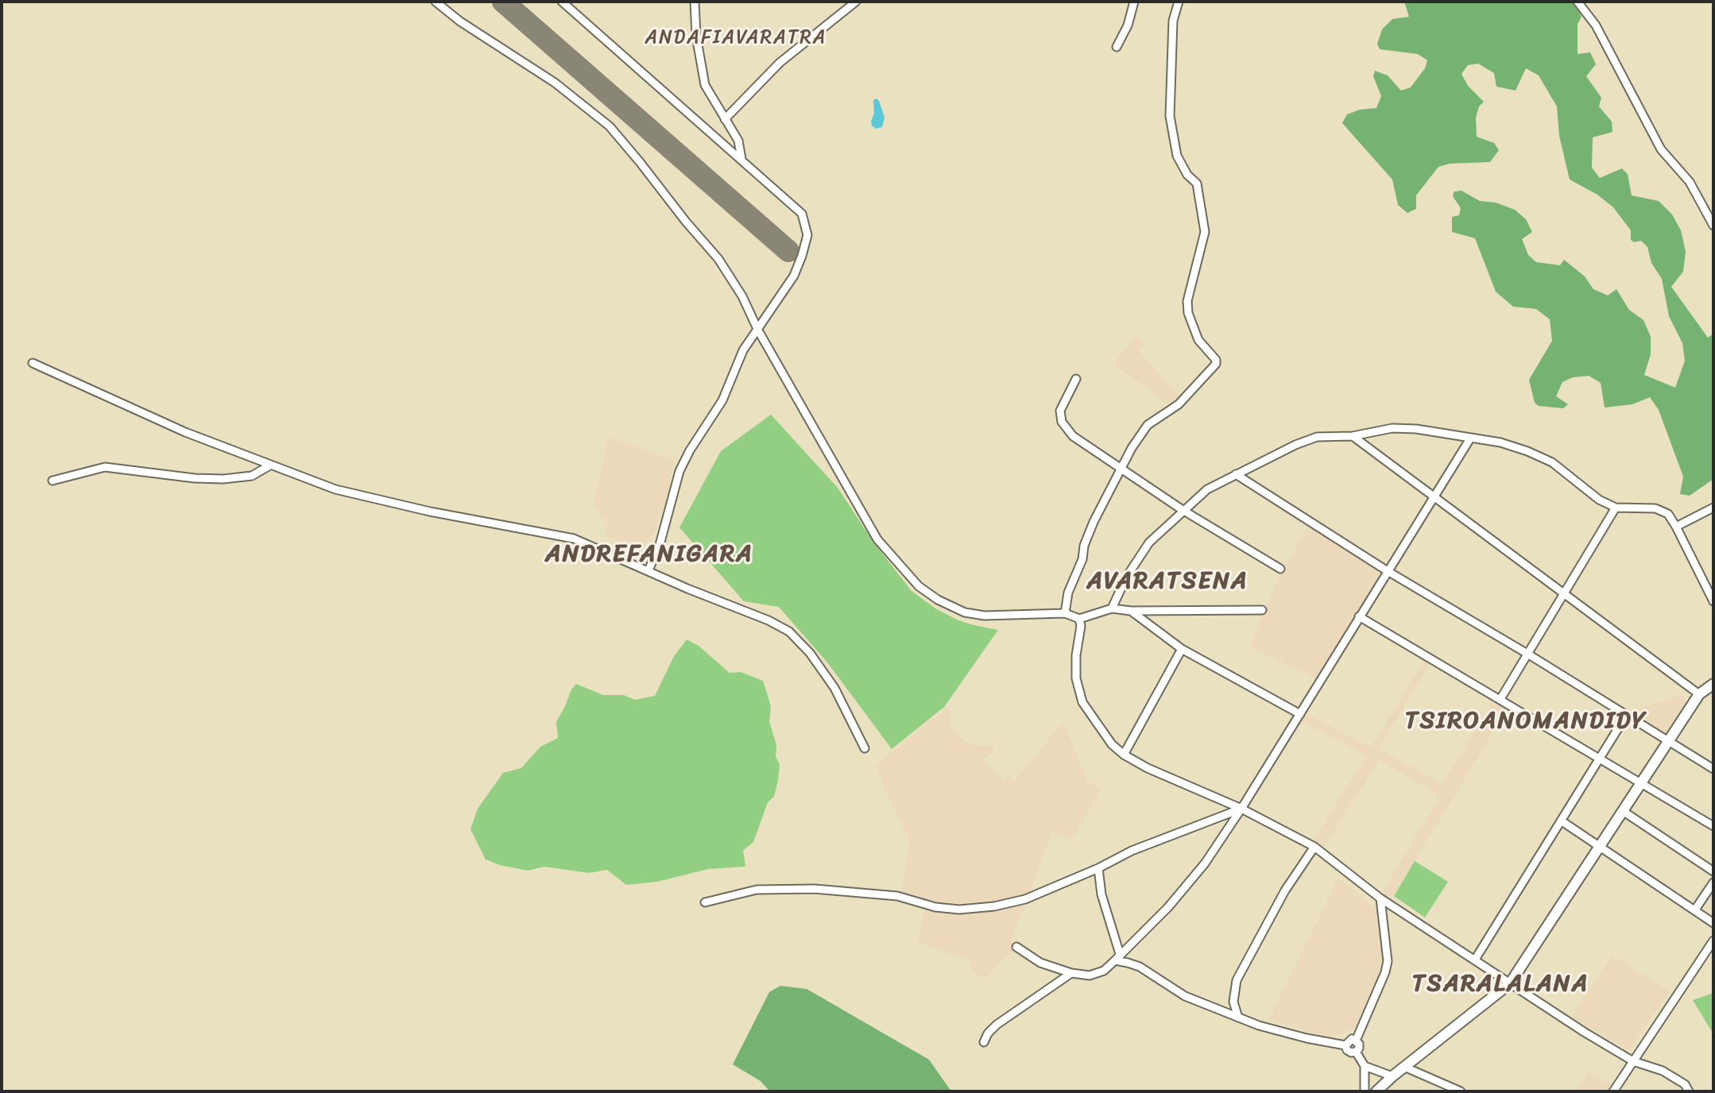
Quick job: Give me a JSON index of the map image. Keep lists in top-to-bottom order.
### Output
{
  "districts": [
    "ANDAFIAVARATRA",
    "ANDREFANIGARA",
    "AVARATSENA",
    "TSIROANOMANDIDY",
    "TSARALALANA"
  ]
}
